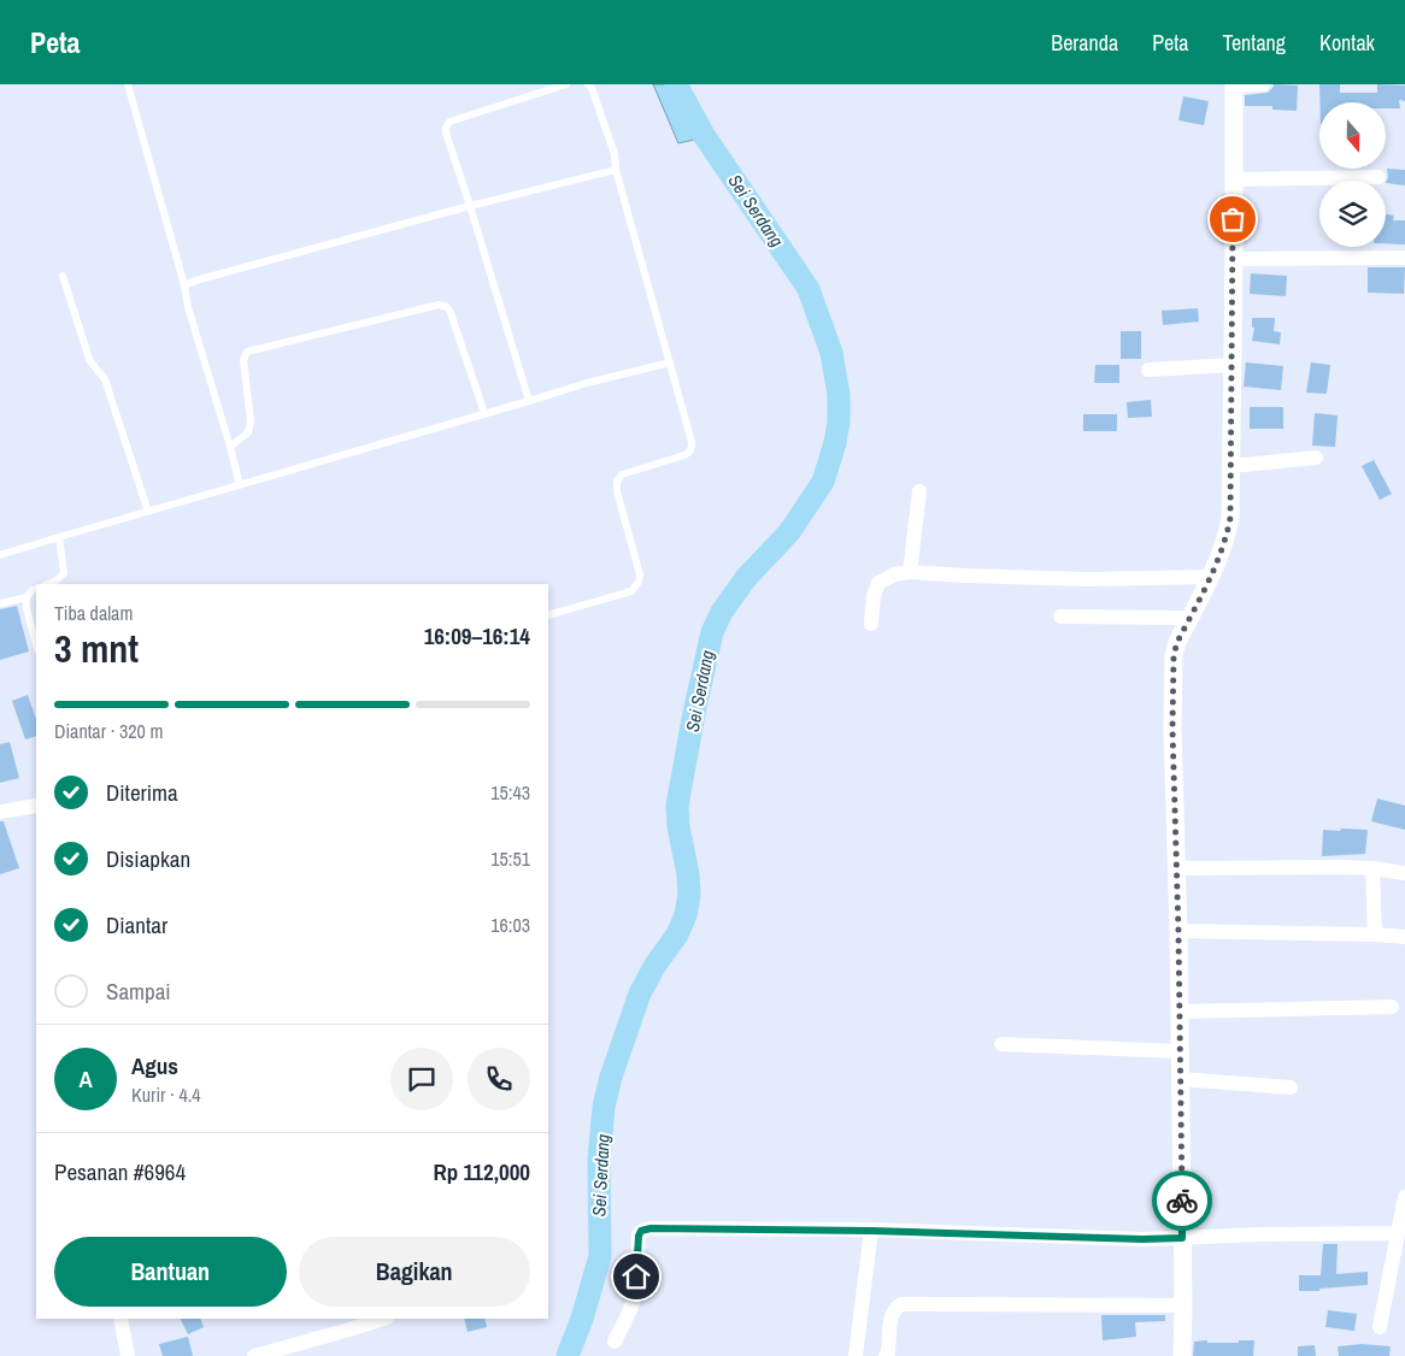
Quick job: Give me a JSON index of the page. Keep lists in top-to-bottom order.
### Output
{
  "water": ["Sei Serdang"],
  "north": "bottom",
  "page": {
    "header": "Peta",
    "nav": [
      "Beranda",
      "Peta",
      "Tentang",
      "Kontak"
    ],
    "heading": ["3 mnt", "Tiba dalam", "16:09–16:14"],
    "panel": [
      "Agus",
      "Kurir · 4.4",
      "Pesanan #6964",
      "Rp 112,000"
    ],
    "bar": "Diantar · 320 m",
    "list": [
      ["Diterima", "15:43"],
      ["Disiapkan", "15:51"],
      ["Diantar", "16:03"],
      "Sampai"
    ],
    "round": "A",
    "buttons": ["Bantuan", "Bagikan"]
  }
}
